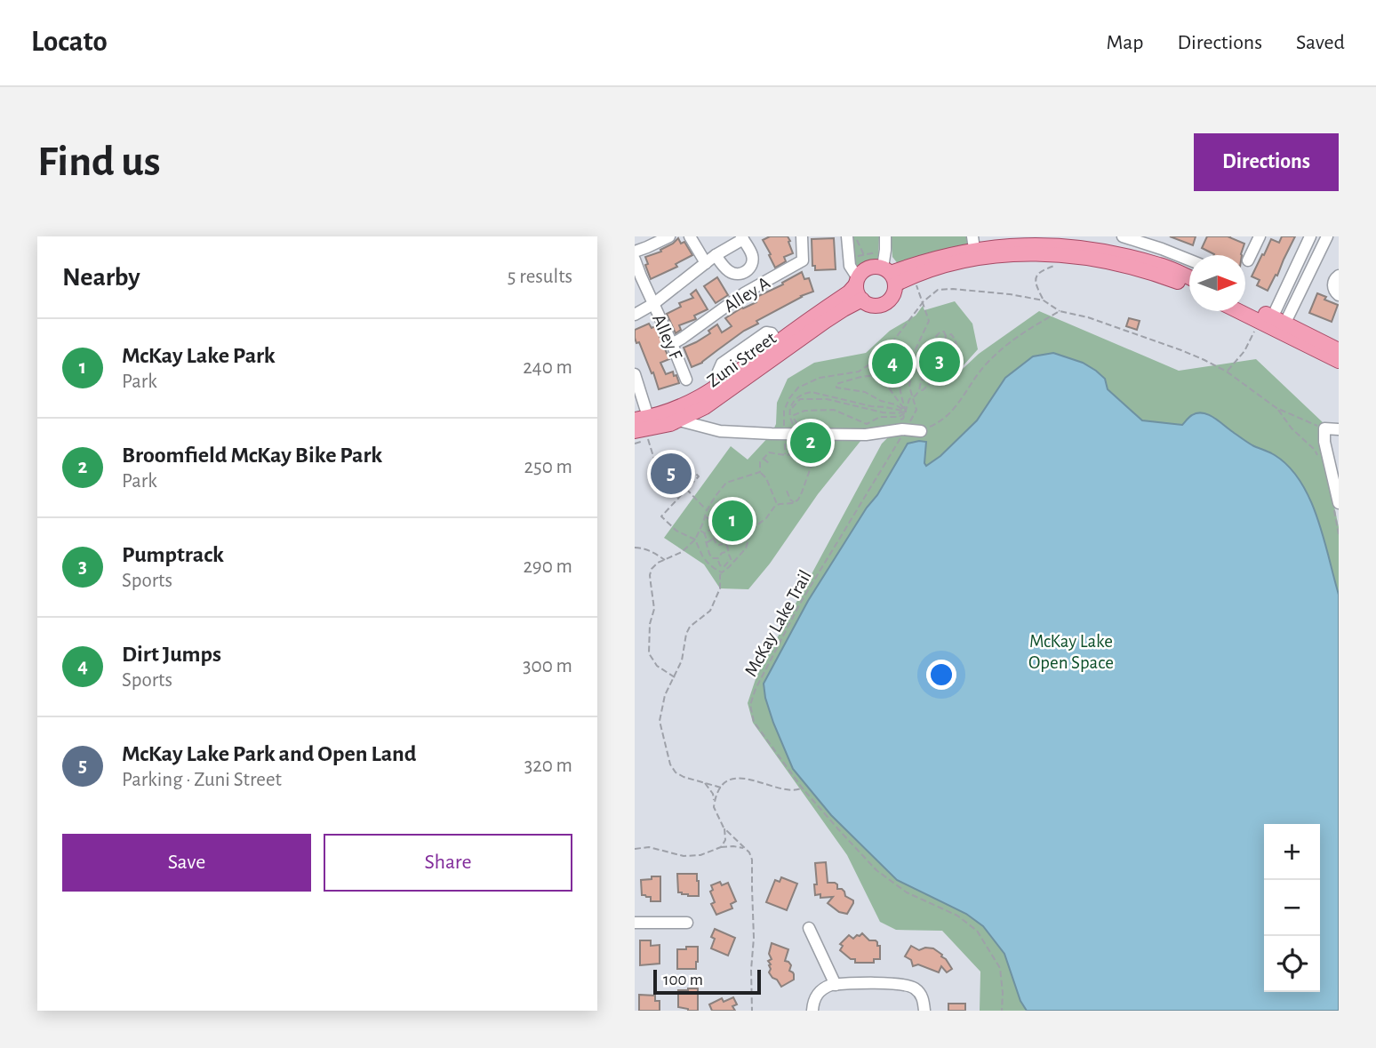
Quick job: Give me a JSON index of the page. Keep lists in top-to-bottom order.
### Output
{
  "streets": {
    "main road": ["Zuni Street"],
    "street": ["Alley A", "Alley F"],
    "path": ["McKay Lake Trail"]
  },
  "crossings": [
    ["Alley A", "Alley F"]
  ],
  "parks": ["McKay Lake Open Space"],
  "scale_bar": "100 m",
  "north": "right",
  "page": {
    "header": "Locato",
    "nav": ["Map", "Directions", "Saved"],
    "buttons": [
      "Directions",
      ["Save", "Share"]
    ],
    "title": "Find us",
    "heading": ["Nearby", "5 results"],
    "list": [
      {
        "mark": "1",
        "name": "McKay Lake Park",
        "note": "Park",
        "value": "240 m"
      },
      {
        "mark": "2",
        "name": "Broomfield McKay Bike Park",
        "note": "Park",
        "value": "250 m"
      },
      {
        "mark": "3",
        "name": "Pumptrack",
        "note": "Sports",
        "value": "290 m"
      },
      {
        "mark": "4",
        "name": "Dirt Jumps",
        "note": "Sports",
        "value": "300 m"
      },
      {
        "mark": "5",
        "name": "McKay Lake Park and Open Land",
        "note": "Parking · Zuni Street",
        "value": "320 m"
      }
    ],
    "pins": [
      "3",
      "4",
      "2",
      "5",
      "1"
    ],
    "map_buttons": ["+", "−"],
    "scale": "100 m"
  }
}
